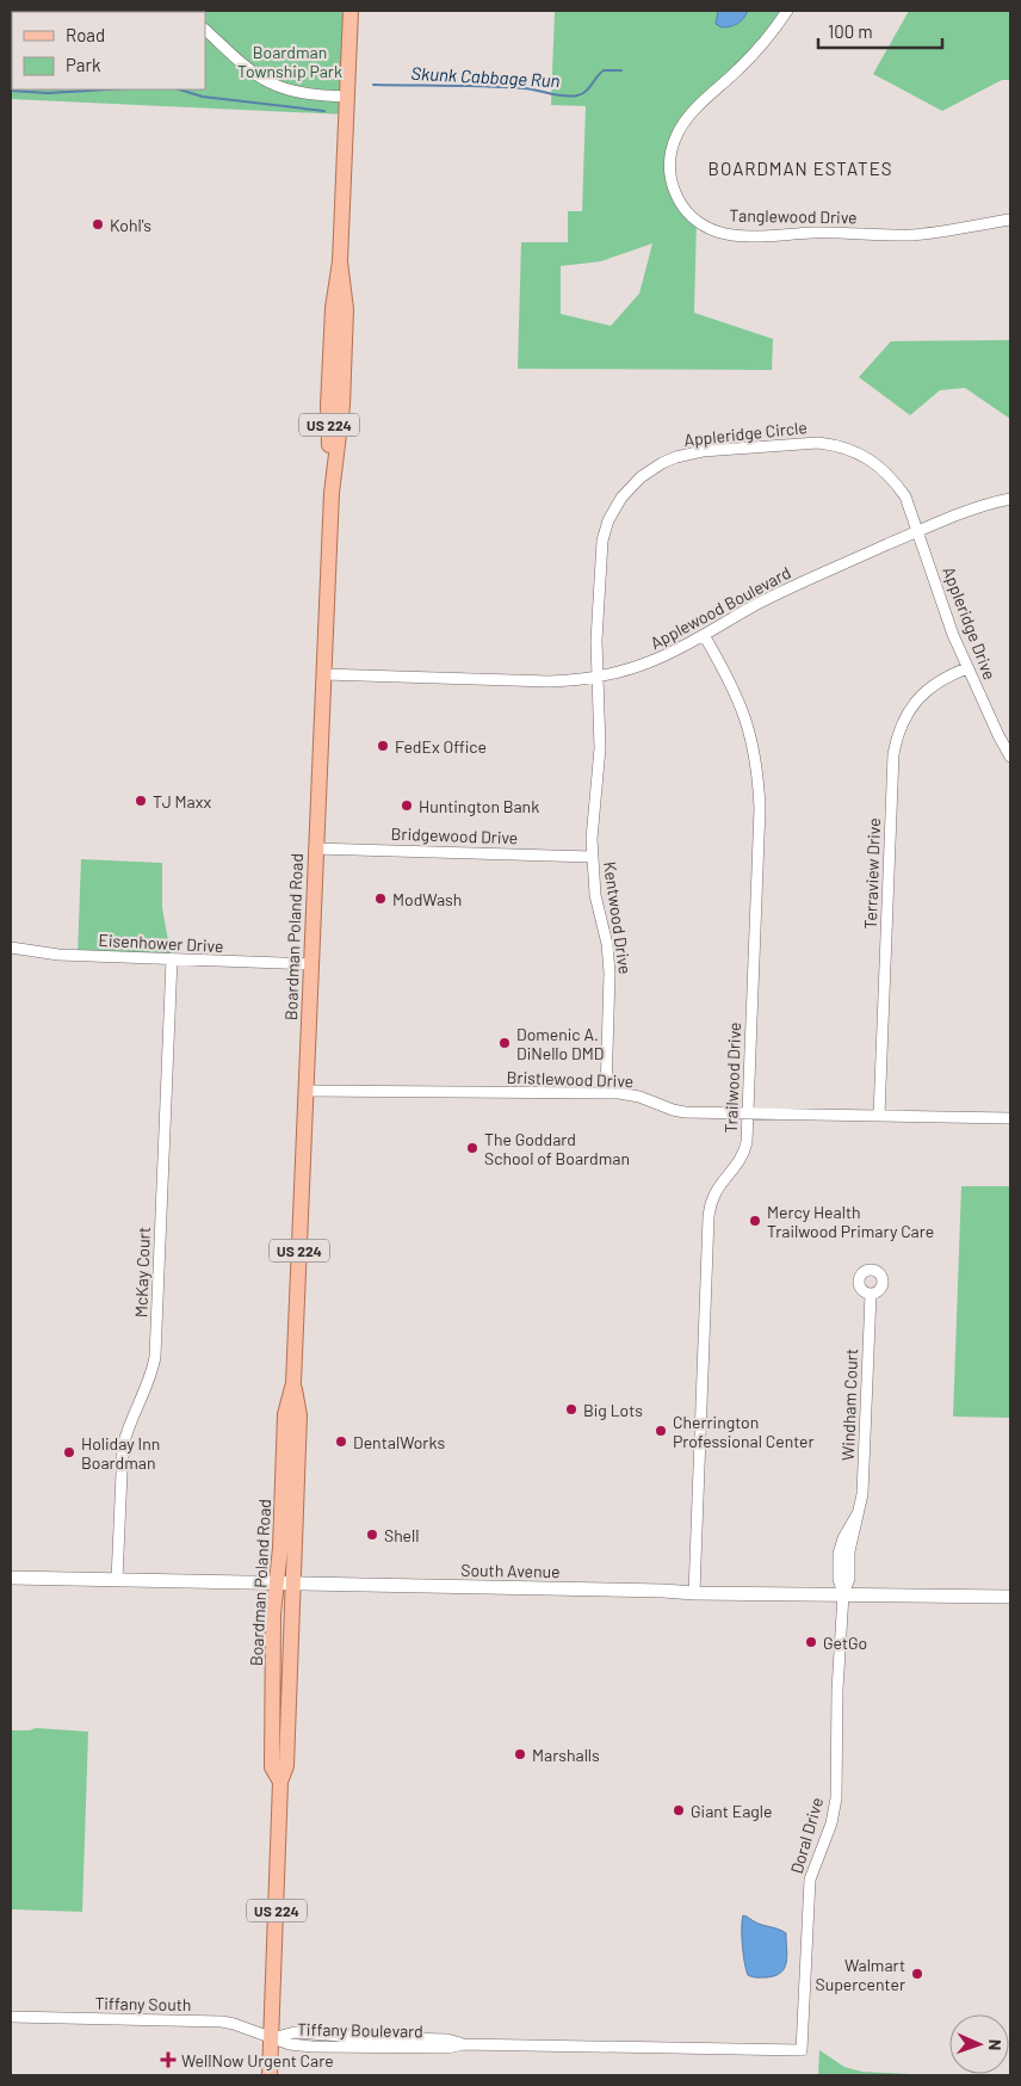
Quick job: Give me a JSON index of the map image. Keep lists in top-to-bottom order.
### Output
{
  "streets": {
    "main road": ["US 224", "Boardman Poland Road", "South Avenue"],
    "street": [
      "Tanglewood Drive",
      "Appleridge Circle",
      "Applewood Boulevard",
      "Appleridge Drive",
      "Bridgewood Drive",
      "Terraview Drive",
      "Kentwood Drive",
      "Eisenhower Drive",
      "Trailwood Drive",
      "Bristlewood Drive",
      "McKay Court",
      "Windham Court",
      "Doral Drive",
      "Tiffany South",
      "Tiffany Boulevard"
    ]
  },
  "crossings": [
    ["Appleridge Circle", "Applewood Boulevard"],
    ["Appleridge Circle", "Appleridge Drive"],
    ["Appleridge Circle", "Kentwood Drive"],
    ["Applewood Boulevard", "Appleridge Drive"],
    ["Applewood Boulevard", "Kentwood Drive"],
    ["Applewood Boulevard", "Boardman Poland Road"],
    ["Applewood Boulevard", "Trailwood Drive"],
    ["Appleridge Drive", "Terraview Drive"],
    ["Bridgewood Drive", "Kentwood Drive"],
    ["Bridgewood Drive", "Boardman Poland Road"],
    ["Terraview Drive", "Bristlewood Drive"],
    ["Kentwood Drive", "Bristlewood Drive"],
    ["Boardman Poland Road", "Eisenhower Drive"],
    ["Boardman Poland Road", "Bristlewood Drive"],
    ["Boardman Poland Road", "South Avenue"],
    ["Boardman Poland Road", "Tiffany South"],
    ["Boardman Poland Road", "Tiffany Boulevard"],
    ["Eisenhower Drive", "McKay Court"],
    ["Trailwood Drive", "Bristlewood Drive"],
    ["Trailwood Drive", "South Avenue"],
    ["McKay Court", "South Avenue"],
    ["Windham Court", "South Avenue"],
    ["Windham Court", "Doral Drive"],
    ["South Avenue", "Doral Drive"],
    ["Doral Drive", "Tiffany Boulevard"],
    ["Tiffany South", "Tiffany Boulevard"]
  ],
  "districts": ["BOARDMAN ESTATES"],
  "water": ["Skunk Cabbage Run"],
  "parks": ["Boardman Township Park"],
  "places": {
    "other": [
      "Kohl's",
      "FedEx Office",
      "TJ Maxx",
      "Huntington Bank",
      "ModWash",
      "Domenic A. DiNello DMD",
      "The Goddard School of Boardman",
      "Mercy Health Trailwood Primary Care",
      "Big Lots",
      "Cherrington Professional Center",
      "DentalWorks",
      "Holiday Inn Boardman",
      "Shell",
      "GetGo",
      "Marshalls",
      "Giant Eagle",
      "Walmart Supercenter"
    ],
    "health": ["WellNow Urgent Care"]
  },
  "legend": ["Road", "Park"],
  "scale_bar": "100 m",
  "north": "right"
}
